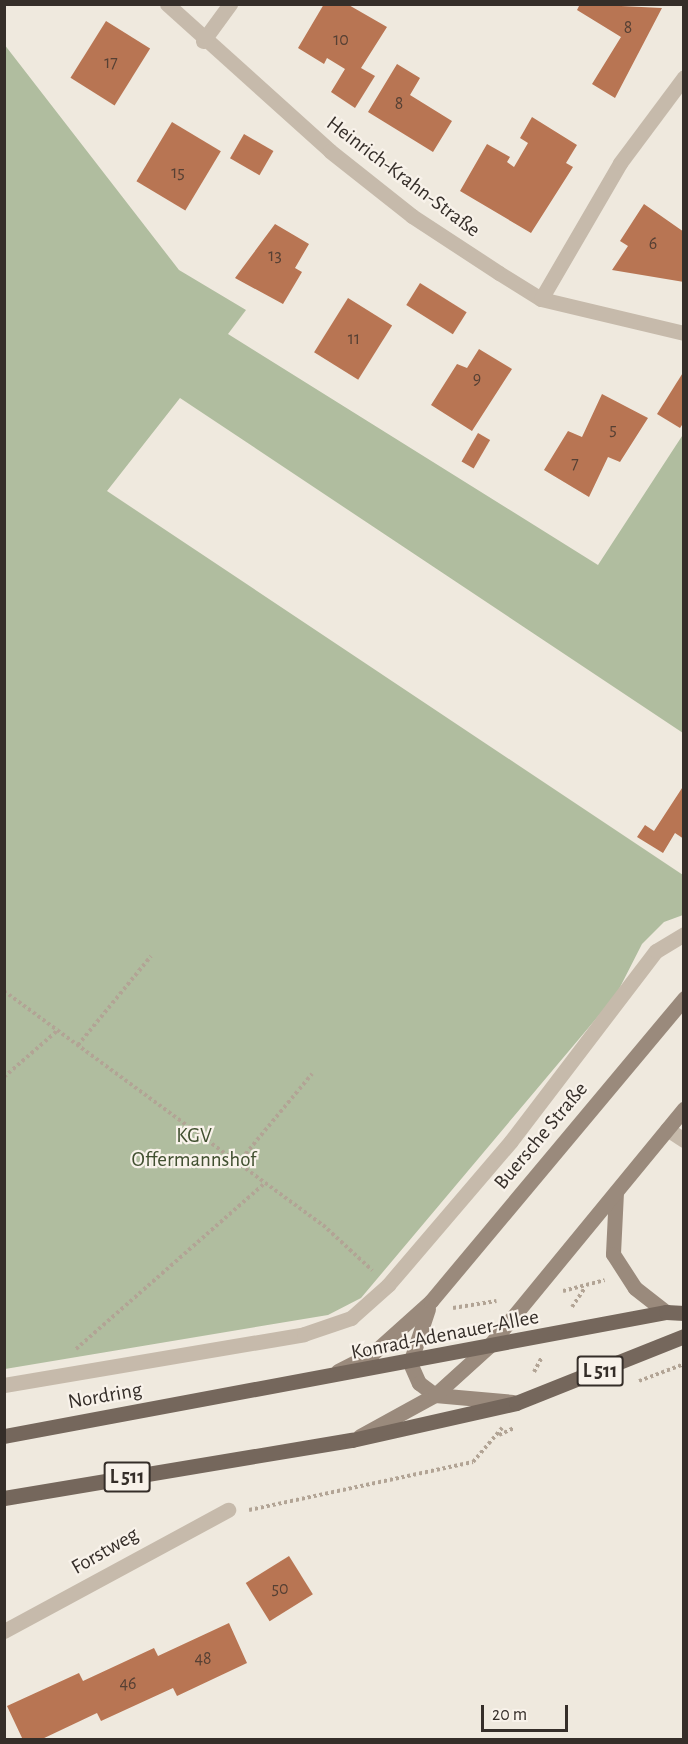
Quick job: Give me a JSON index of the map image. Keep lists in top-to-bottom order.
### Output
{
  "streets": {
    "main road": [
      "Buersche Straße",
      "Konrad-Adenauer-Allee",
      "L 511",
      "Nordring"
    ],
    "street": ["Heinrich-Krahn-Straße", "Forstweg"]
  },
  "crossings": [
    ["Buersche Straße", "Konrad-Adenauer-Allee"],
    ["Konrad-Adenauer-Allee", "Nordring"]
  ],
  "parks": ["KGV Offermannshof"],
  "house_numbers": [
    "8",
    "10",
    "17",
    "8",
    "15",
    "6",
    "13",
    "11",
    "9",
    "5",
    "7",
    "50",
    "48",
    "46"
  ],
  "scale_bar": "20 m"
}
